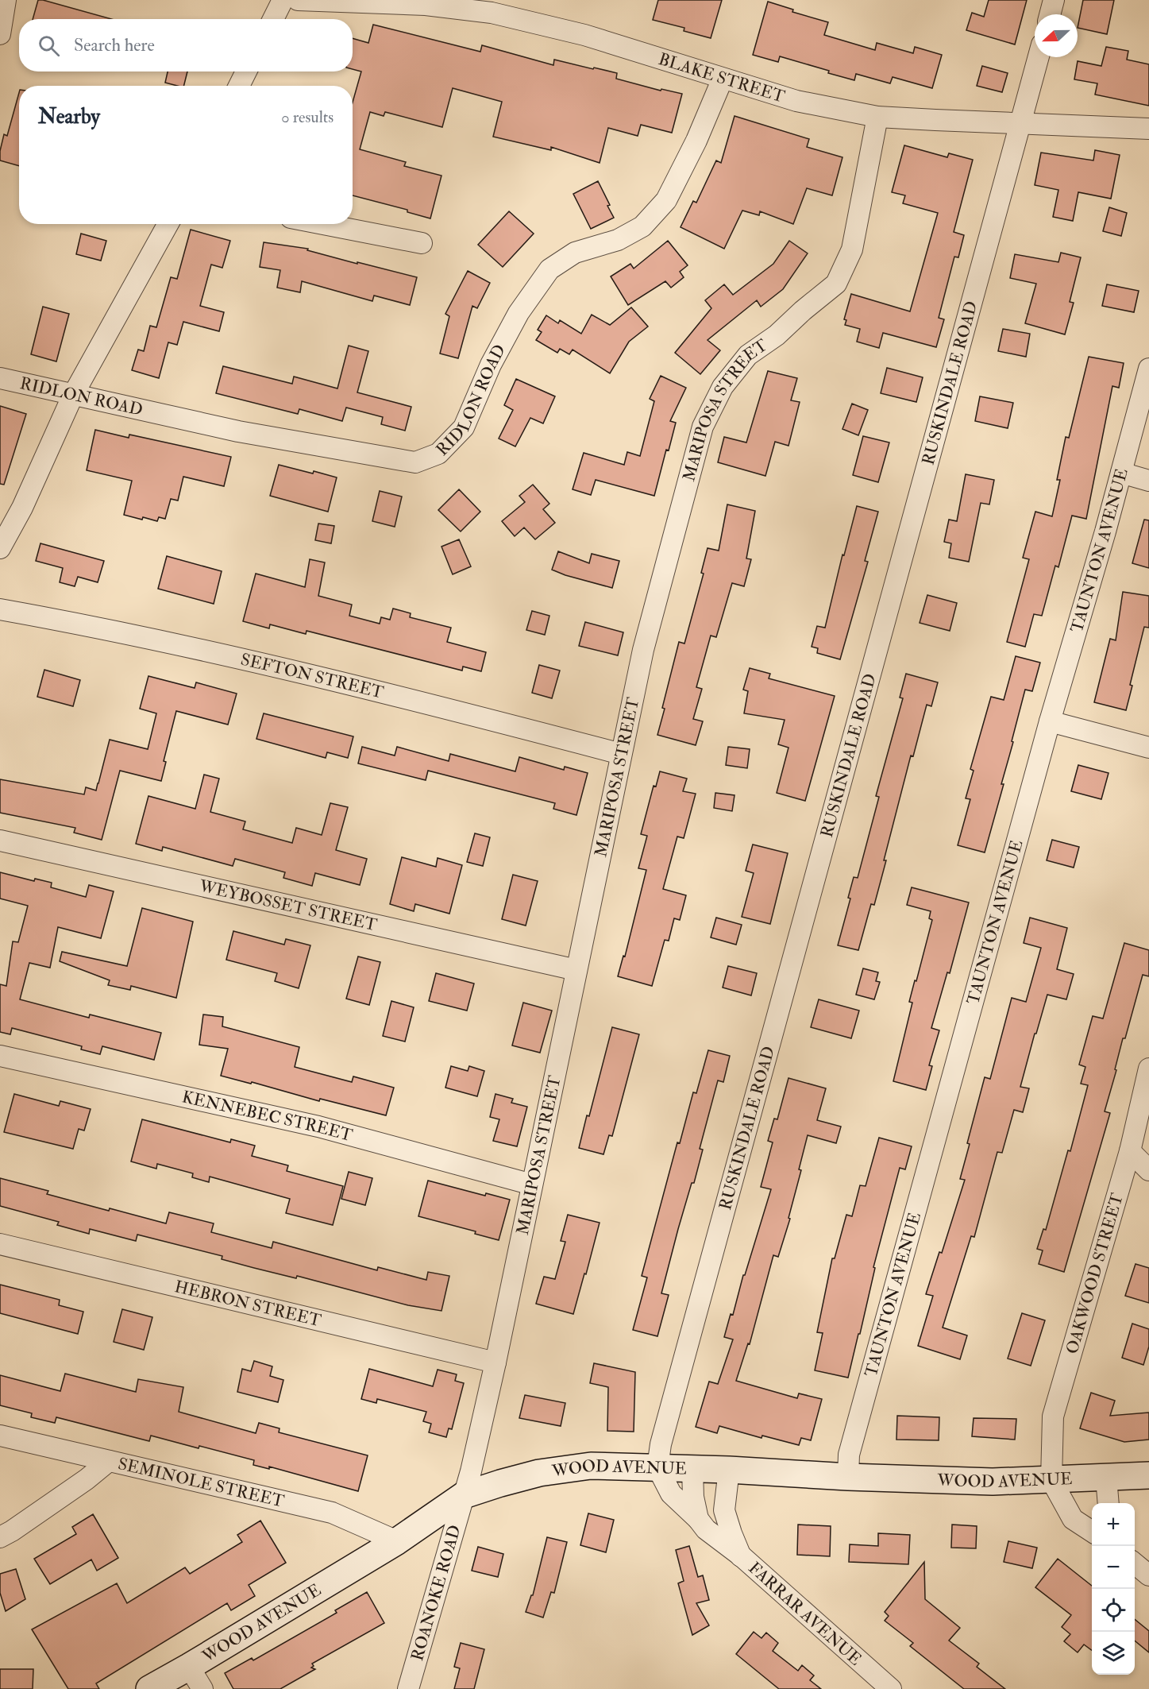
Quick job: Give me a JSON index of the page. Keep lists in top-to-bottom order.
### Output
{
  "streets": {
    "main road": ["WOOD AVENUE"],
    "street": [
      "BLAKE STREET",
      "RUSKINDALE ROAD",
      "RIDLON ROAD",
      "MARIPOSA STREET",
      "TAUNTON AVENUE",
      "SEFTON STREET",
      "WEYBOSSET STREET",
      "KENNEBEC STREET",
      "OAKWOOD STREET",
      "HEBRON STREET",
      "SEMINOLE STREET",
      "ROANOKE ROAD",
      "FARRAR AVENUE"
    ]
  },
  "crossings": [
    ["BLAKE STREET", "RUSKINDALE ROAD"],
    ["BLAKE STREET", "RIDLON ROAD"],
    ["BLAKE STREET", "MARIPOSA STREET"],
    ["RUSKINDALE ROAD", "WOOD AVENUE"],
    ["RUSKINDALE ROAD", "FARRAR AVENUE"],
    ["MARIPOSA STREET", "SEFTON STREET"],
    ["MARIPOSA STREET", "WEYBOSSET STREET"],
    ["MARIPOSA STREET", "KENNEBEC STREET"],
    ["MARIPOSA STREET", "HEBRON STREET"],
    ["MARIPOSA STREET", "WOOD AVENUE"],
    ["MARIPOSA STREET", "ROANOKE ROAD"],
    ["TAUNTON AVENUE", "WOOD AVENUE"],
    ["OAKWOOD STREET", "WOOD AVENUE"],
    ["WOOD AVENUE", "SEMINOLE STREET"],
    ["WOOD AVENUE", "ROANOKE ROAD"],
    ["WOOD AVENUE", "FARRAR AVENUE"]
  ],
  "north": "left",
  "page": {
    "search": "Search here",
    "heading": ["Nearby", "0 results"],
    "map_buttons": ["+", "−"]
  }
}
